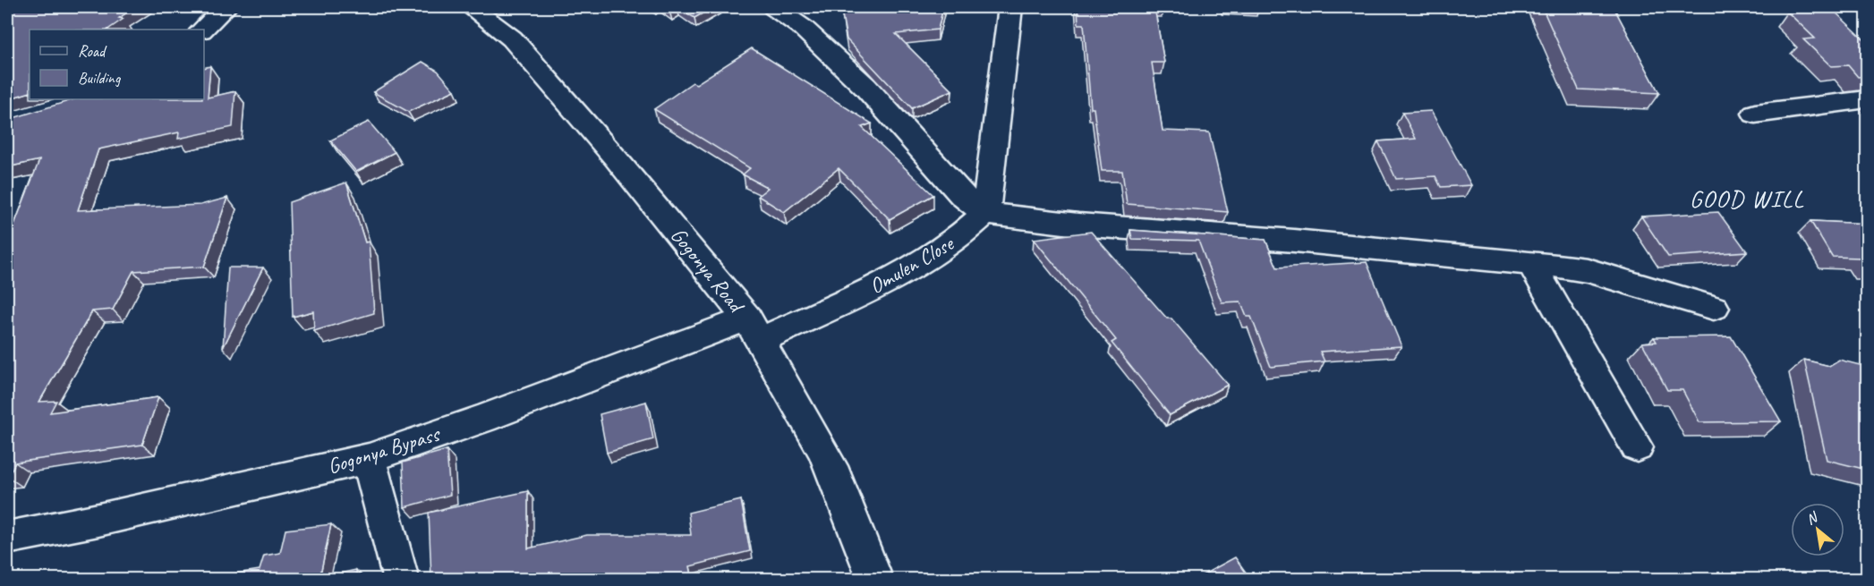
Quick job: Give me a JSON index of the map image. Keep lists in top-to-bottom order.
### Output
{
  "streets": {
    "street": ["Omulen Close", "Gogonya Road", "Gogonya Bypass"]
  },
  "crossings": [
    ["Omulen Close", "Gogonya Road"],
    ["Omulen Close", "Gogonya Bypass"],
    ["Gogonya Road", "Gogonya Bypass"]
  ],
  "districts": ["GOOD WILL"],
  "legend": ["Road", "Building"],
  "north": "top left"
}
